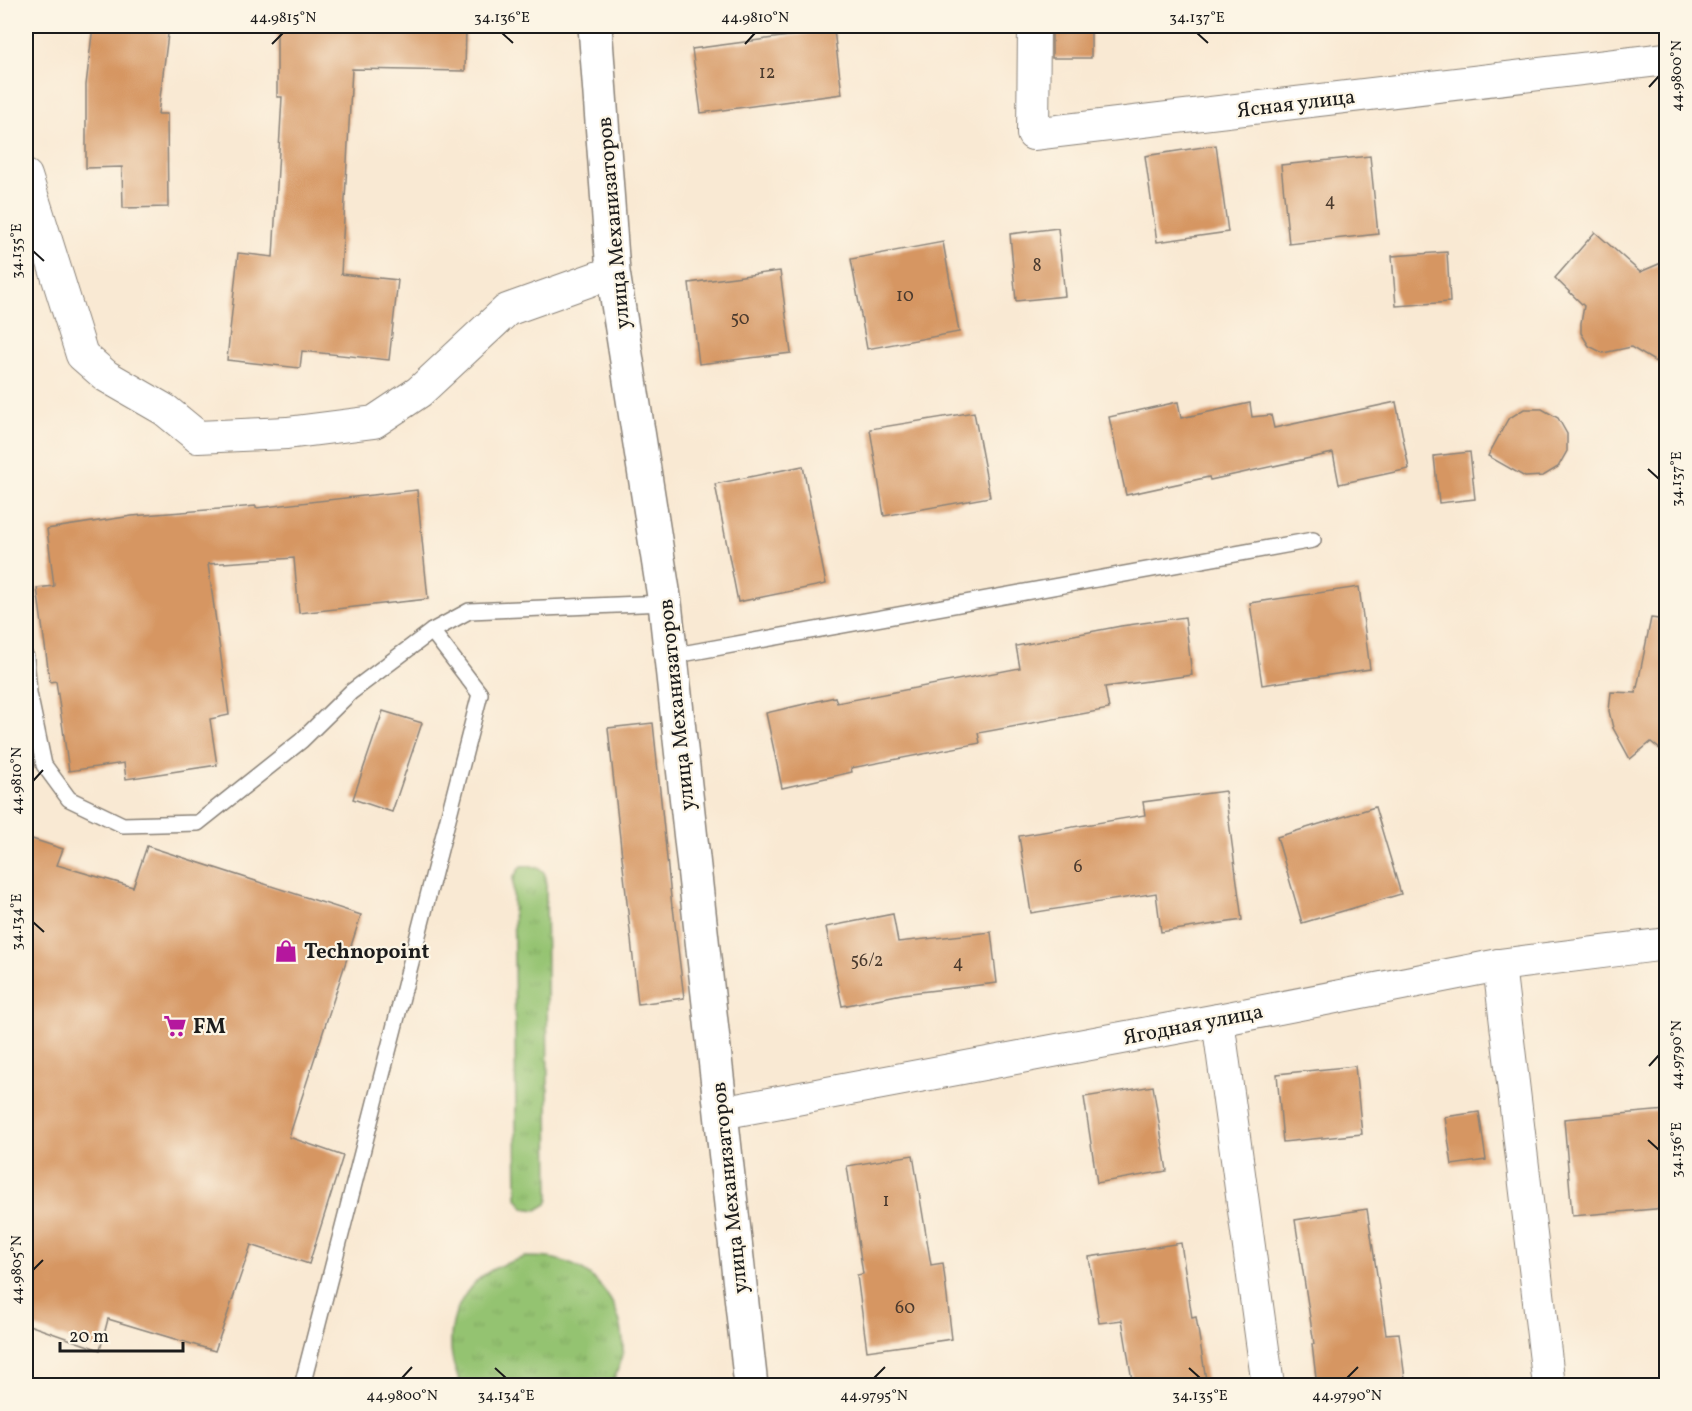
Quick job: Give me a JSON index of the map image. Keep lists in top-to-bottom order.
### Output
{
  "streets": {
    "street": ["Ясная улица", "улица Механизаторов", "Ягодная улица"]
  },
  "crossings": [
    ["улица Механизаторов", "Ягодная улица"]
  ],
  "places": {
    "shop": ["Technopoint"],
    "supermarket": ["FM"]
  },
  "house_numbers": [
    "12",
    "4",
    "8",
    "10",
    "50",
    "6",
    "56/2",
    "4",
    "1",
    "60"
  ],
  "scale_bar": "20 m",
  "coordinates": [
    "44.9815°N",
    "34.136°E",
    "44.9810°N",
    "34.137°E",
    "44.9800°N",
    "34.135°E",
    "34.134°E",
    "44.9790°N",
    "44.9805°N",
    "44.9795°N"
  ]
}
